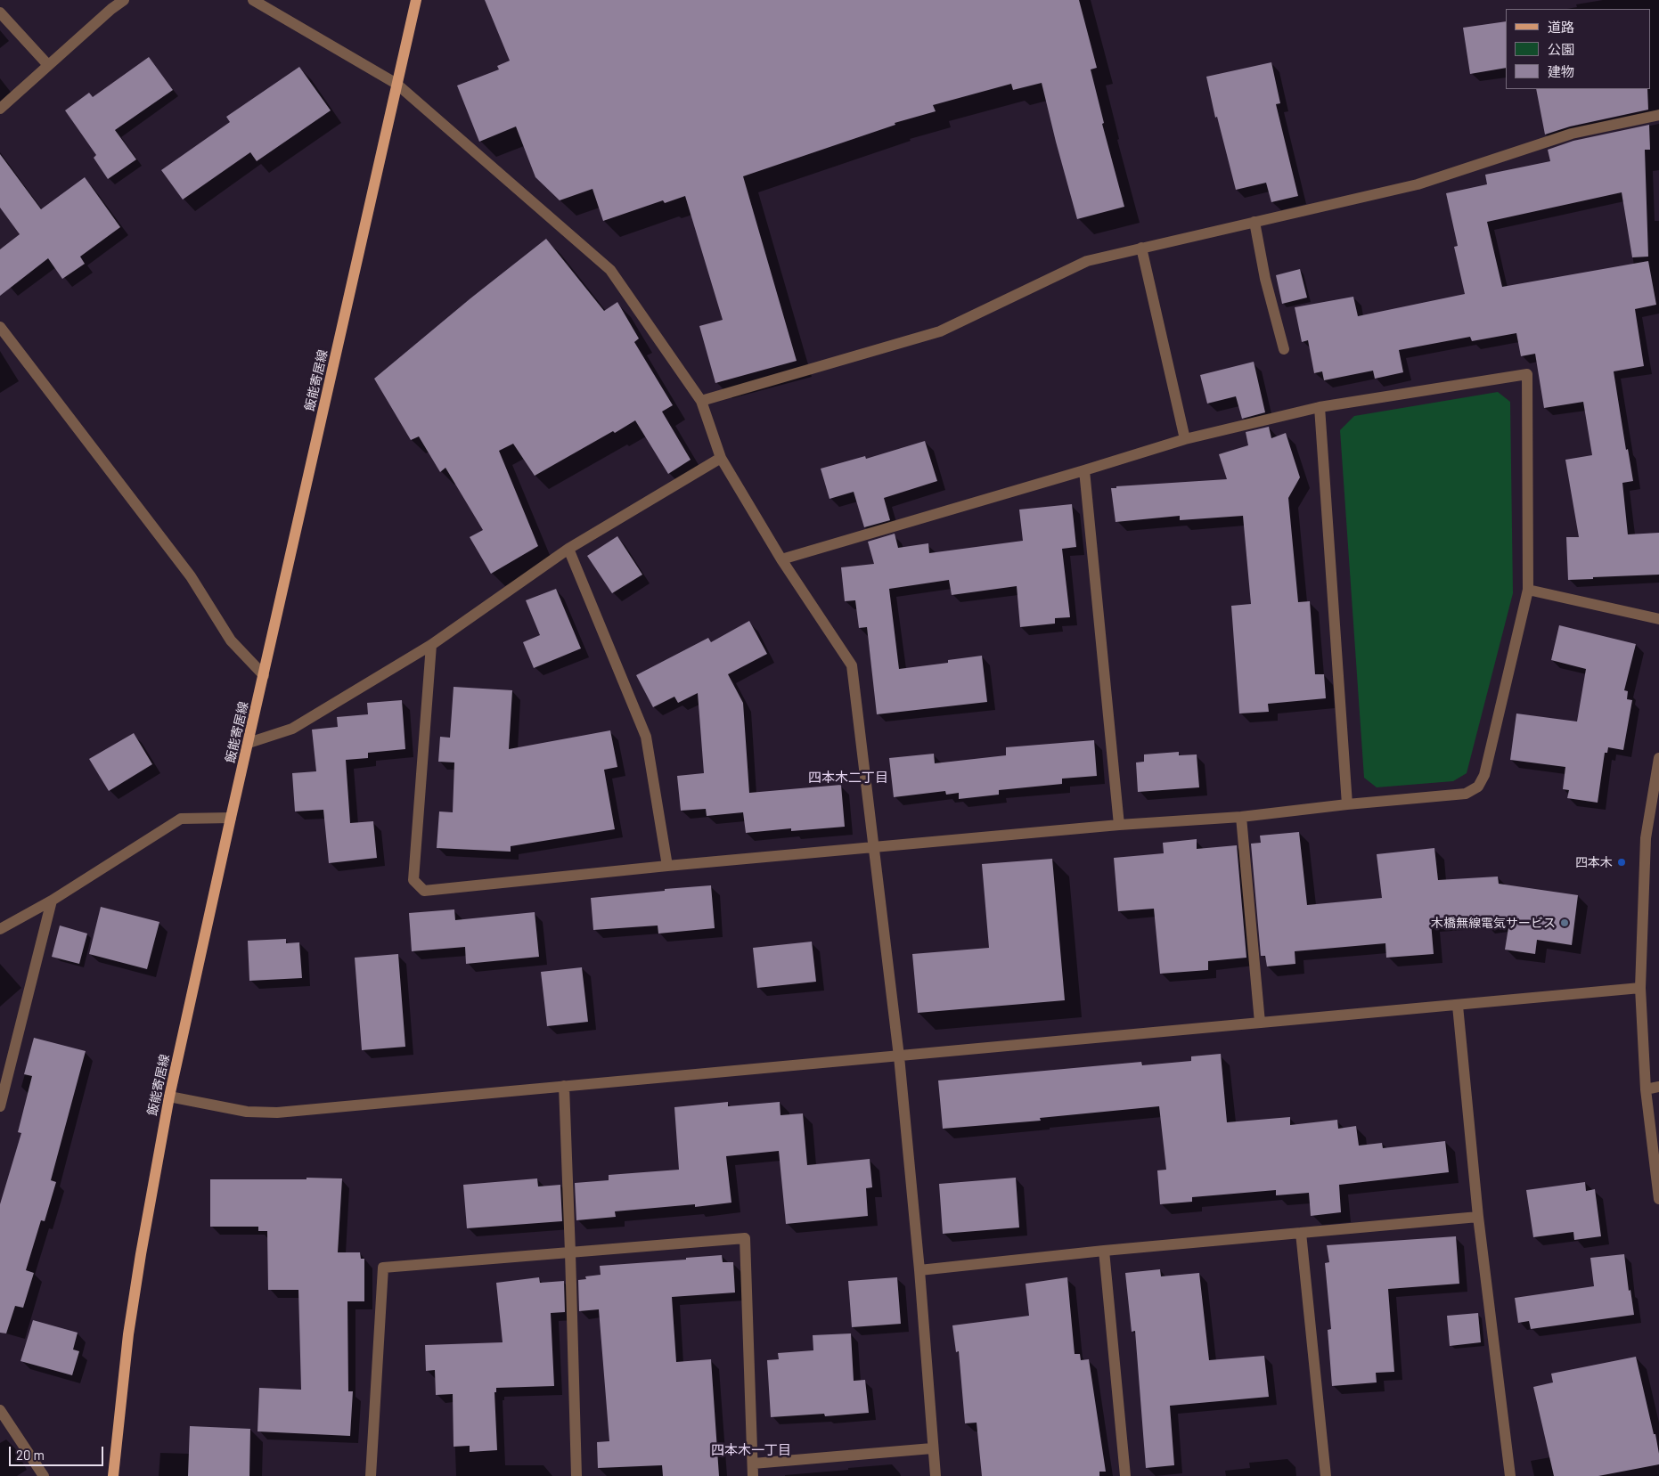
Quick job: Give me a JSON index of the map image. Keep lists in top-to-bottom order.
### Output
{
  "streets": {
    "main road": ["飯能寄居線"]
  },
  "districts": ["四本木二丁目", "四本木一丁目"],
  "places": ["四本木", "木橋無線電気サービス"],
  "legend": ["道路", "公園", "建物"],
  "scale_bar": "20 m"
}
